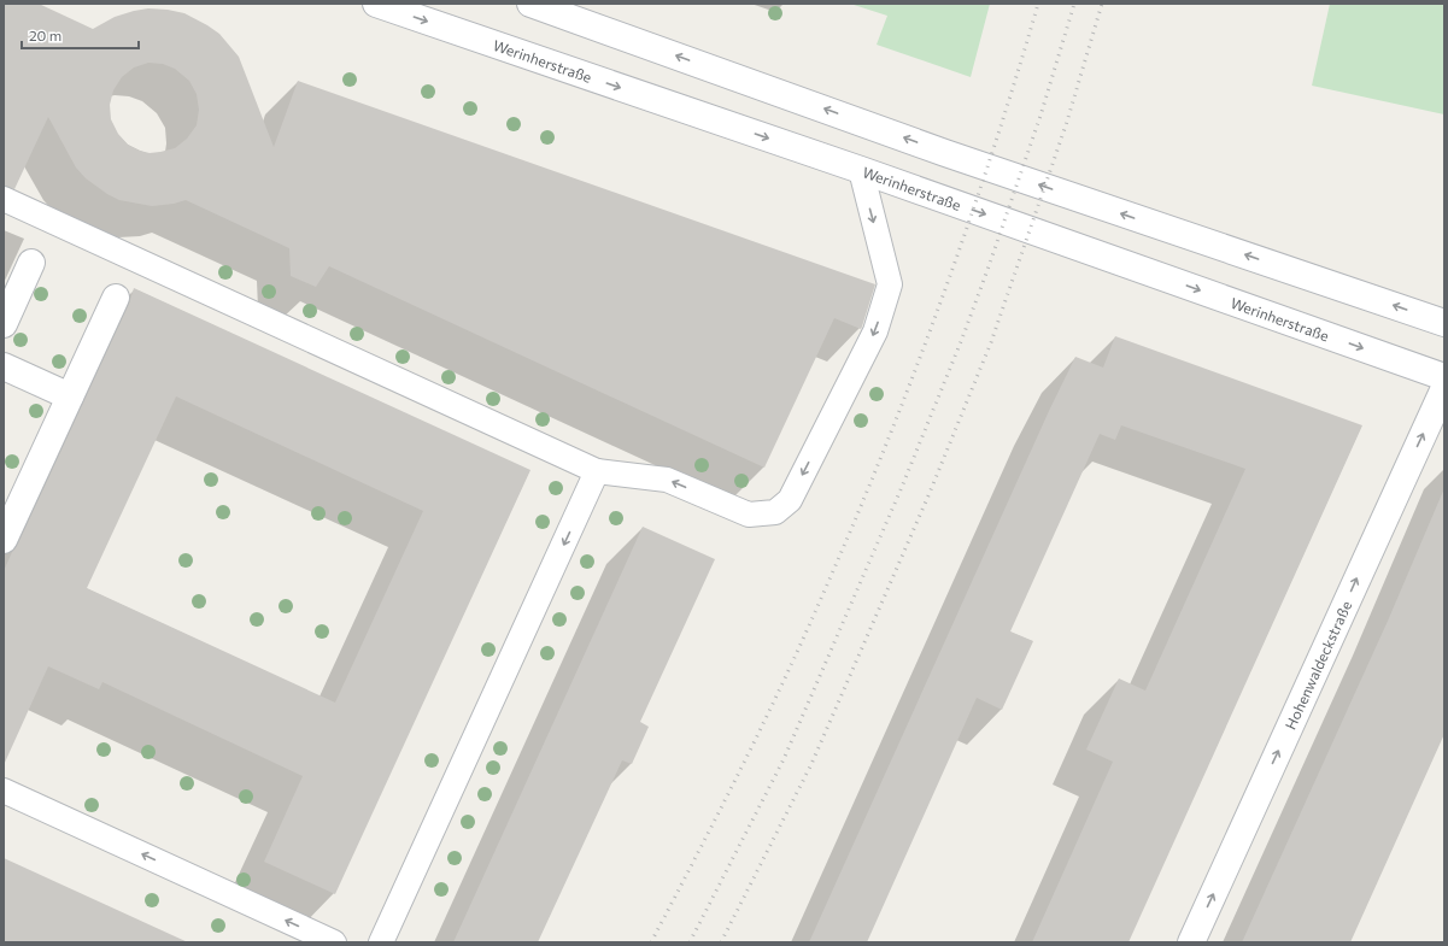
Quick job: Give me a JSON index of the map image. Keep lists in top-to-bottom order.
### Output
{
  "streets": {
    "main road": ["Werinherstraße", "Hohenwaldeckstraße"]
  },
  "one_way": ["Hohenwaldeckstraße"],
  "scale_bar": "20 m"
}
